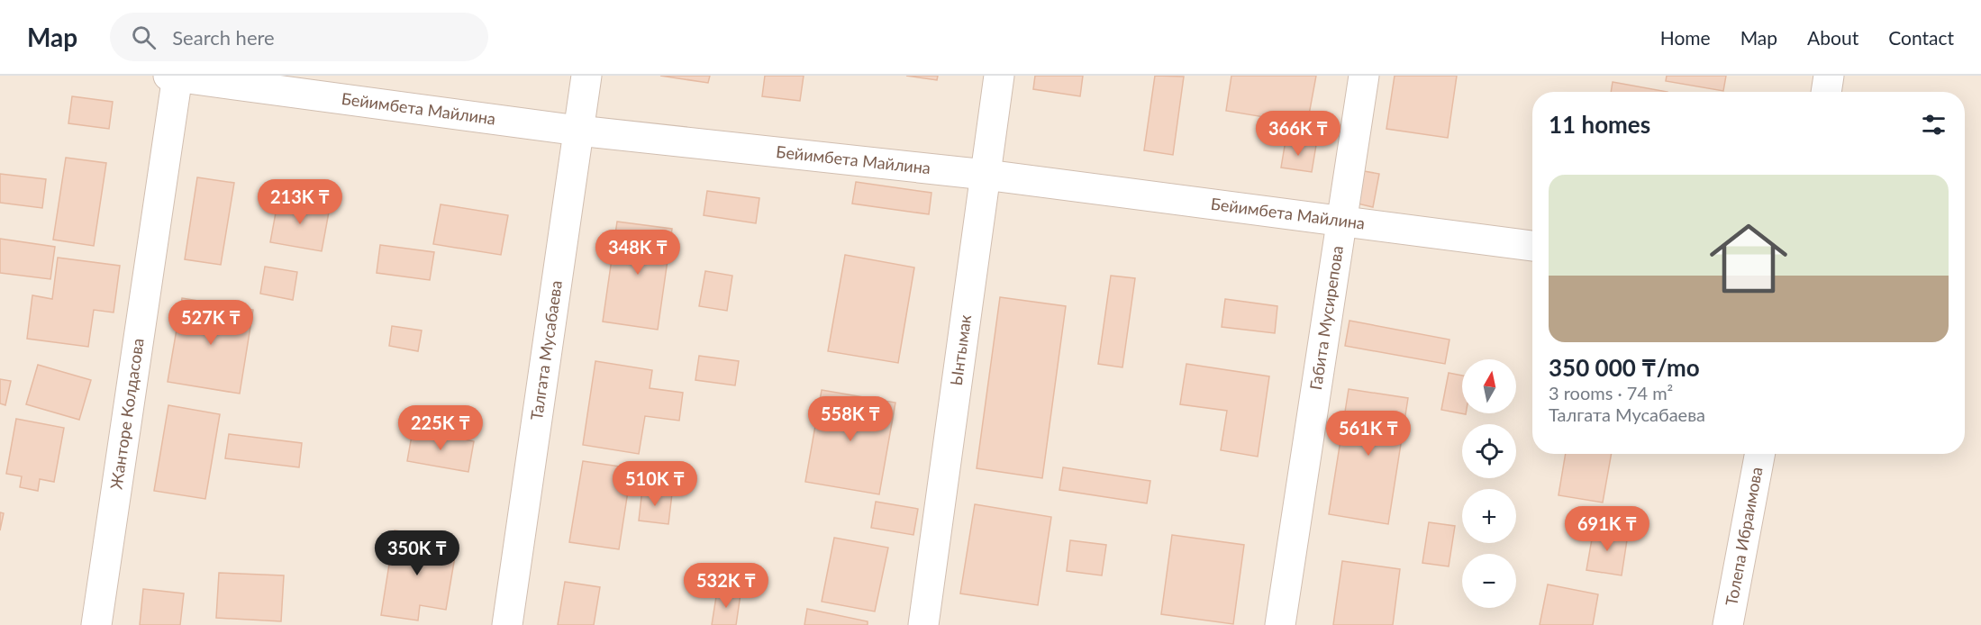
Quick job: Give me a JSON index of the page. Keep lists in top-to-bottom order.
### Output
{
  "streets": {
    "street": [
      "Бейимбета Майлина",
      "Габита Мусирепова",
      "Талгата Мусабаева",
      "Ынтымак",
      "Жанторе Колдасова",
      "Толепа Ибраимова"
    ]
  },
  "crossings": [
    ["Бейимбета Майлина", "Габита Мусирепова"],
    ["Бейимбета Майлина", "Талгата Мусабаева"],
    ["Бейимбета Майлина", "Ынтымак"],
    ["Бейимбета Майлина", "Жанторе Колдасова"]
  ],
  "north": "top",
  "page": {
    "header": "Map",
    "search": "Search here",
    "nav": [
      "Home",
      "Map",
      "About",
      "Contact"
    ],
    "heading": "11 homes",
    "price": [
      "366K ₸",
      "213K ₸",
      "348K ₸",
      "527K ₸",
      "558K ₸",
      "225K ₸",
      "561K ₸",
      "510K ₸",
      "691K ₸",
      "350K ₸",
      "532K ₸"
    ],
    "list": [
      {
        "name": "350 000 ₸/mo",
        "note": "3 rooms · 74 m² · Талгата Мусабаева"
      }
    ],
    "map_buttons": ["+", "−"]
  }
}
